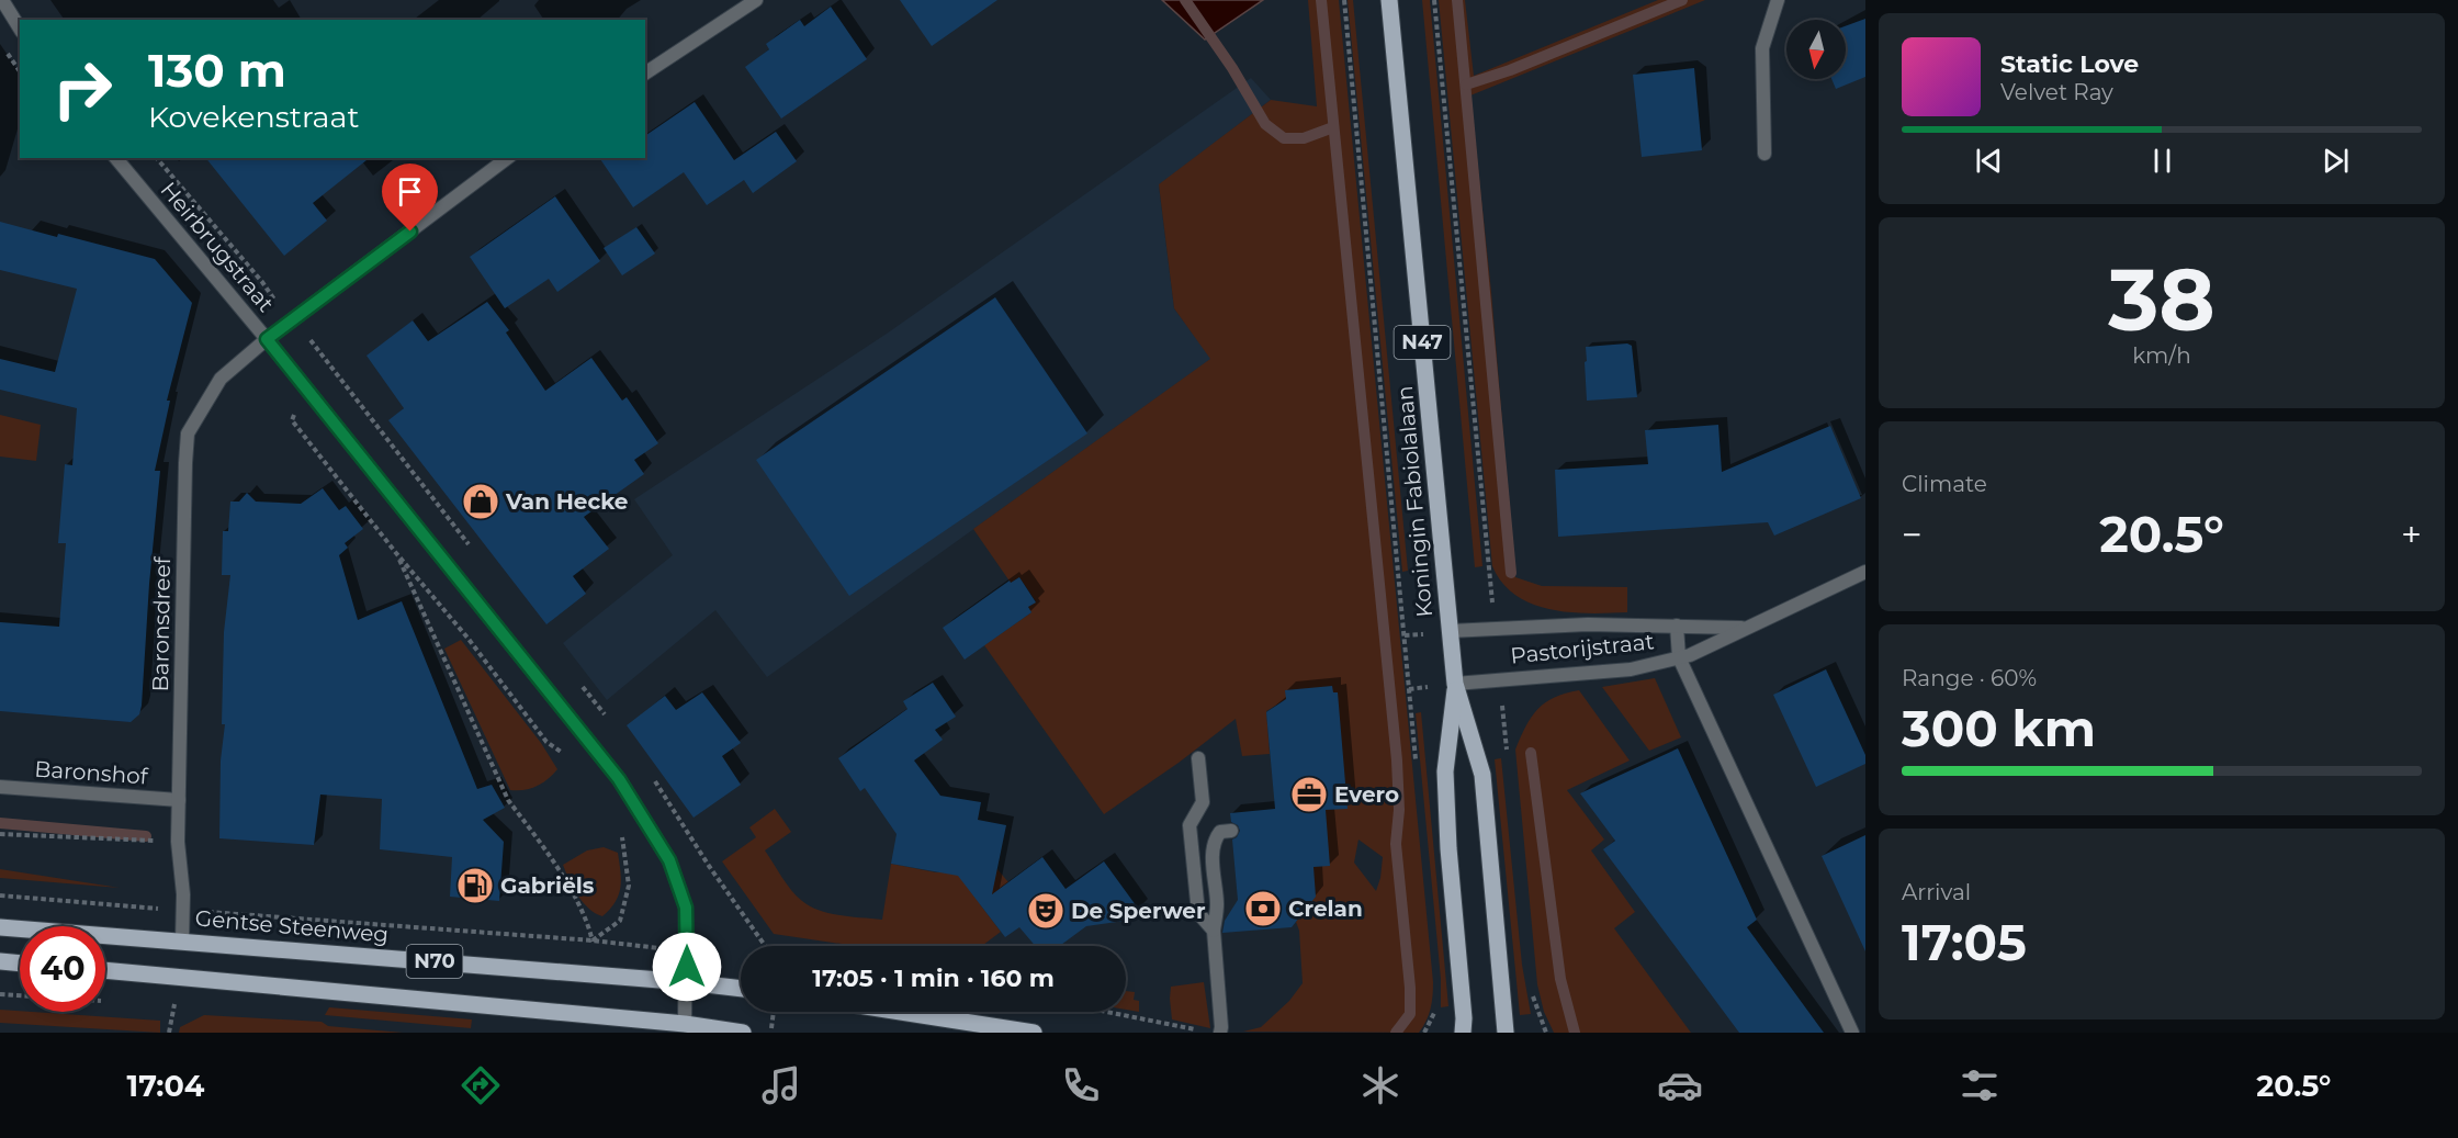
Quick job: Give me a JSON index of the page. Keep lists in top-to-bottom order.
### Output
{
  "streets": {
    "main road": [
      "N47",
      "Koningin Fabiolalaan",
      "Gentse Steenweg",
      "N70"
    ],
    "street": [
      "Heirbrugstraat",
      "Baronsdreef",
      "Pastorijstraat",
      "Baronshof"
    ]
  },
  "crossings": [
    ["Heirbrugstraat", "Baronsdreef"],
    ["Heirbrugstraat", "Gentse Steenweg"],
    ["Heirbrugstraat", "N70"],
    ["Koningin Fabiolalaan", "Pastorijstraat"],
    ["Baronsdreef", "Baronshof"],
    ["Baronsdreef", "Gentse Steenweg"],
    ["Baronsdreef", "N70"],
    ["Gentse Steenweg", "N70"]
  ],
  "places": {
    "shop": ["Van Hecke"],
    "office": ["Evero"],
    "fuel station": ["Gabriëls"],
    "bank": ["Crelan"],
    "theatre": ["De Sperwer"]
  },
  "north": "bottom",
  "page": {
    "turn": ["130 m", "Kovekenstraat"],
    "song": ["Static Love", "Velvet Ray"],
    "tile": [
      ["38", "km/h"],
      "Climate",
      ["Range · 60%", "300 km"],
      ["Arrival", "17:05"]
    ],
    "heat": ["−", "20.5°", "+"],
    "limit": "40",
    "trip": "17:05 · 1 min · 160 m",
    "tabs": ["17:04", "20.5°"]
  }
}
